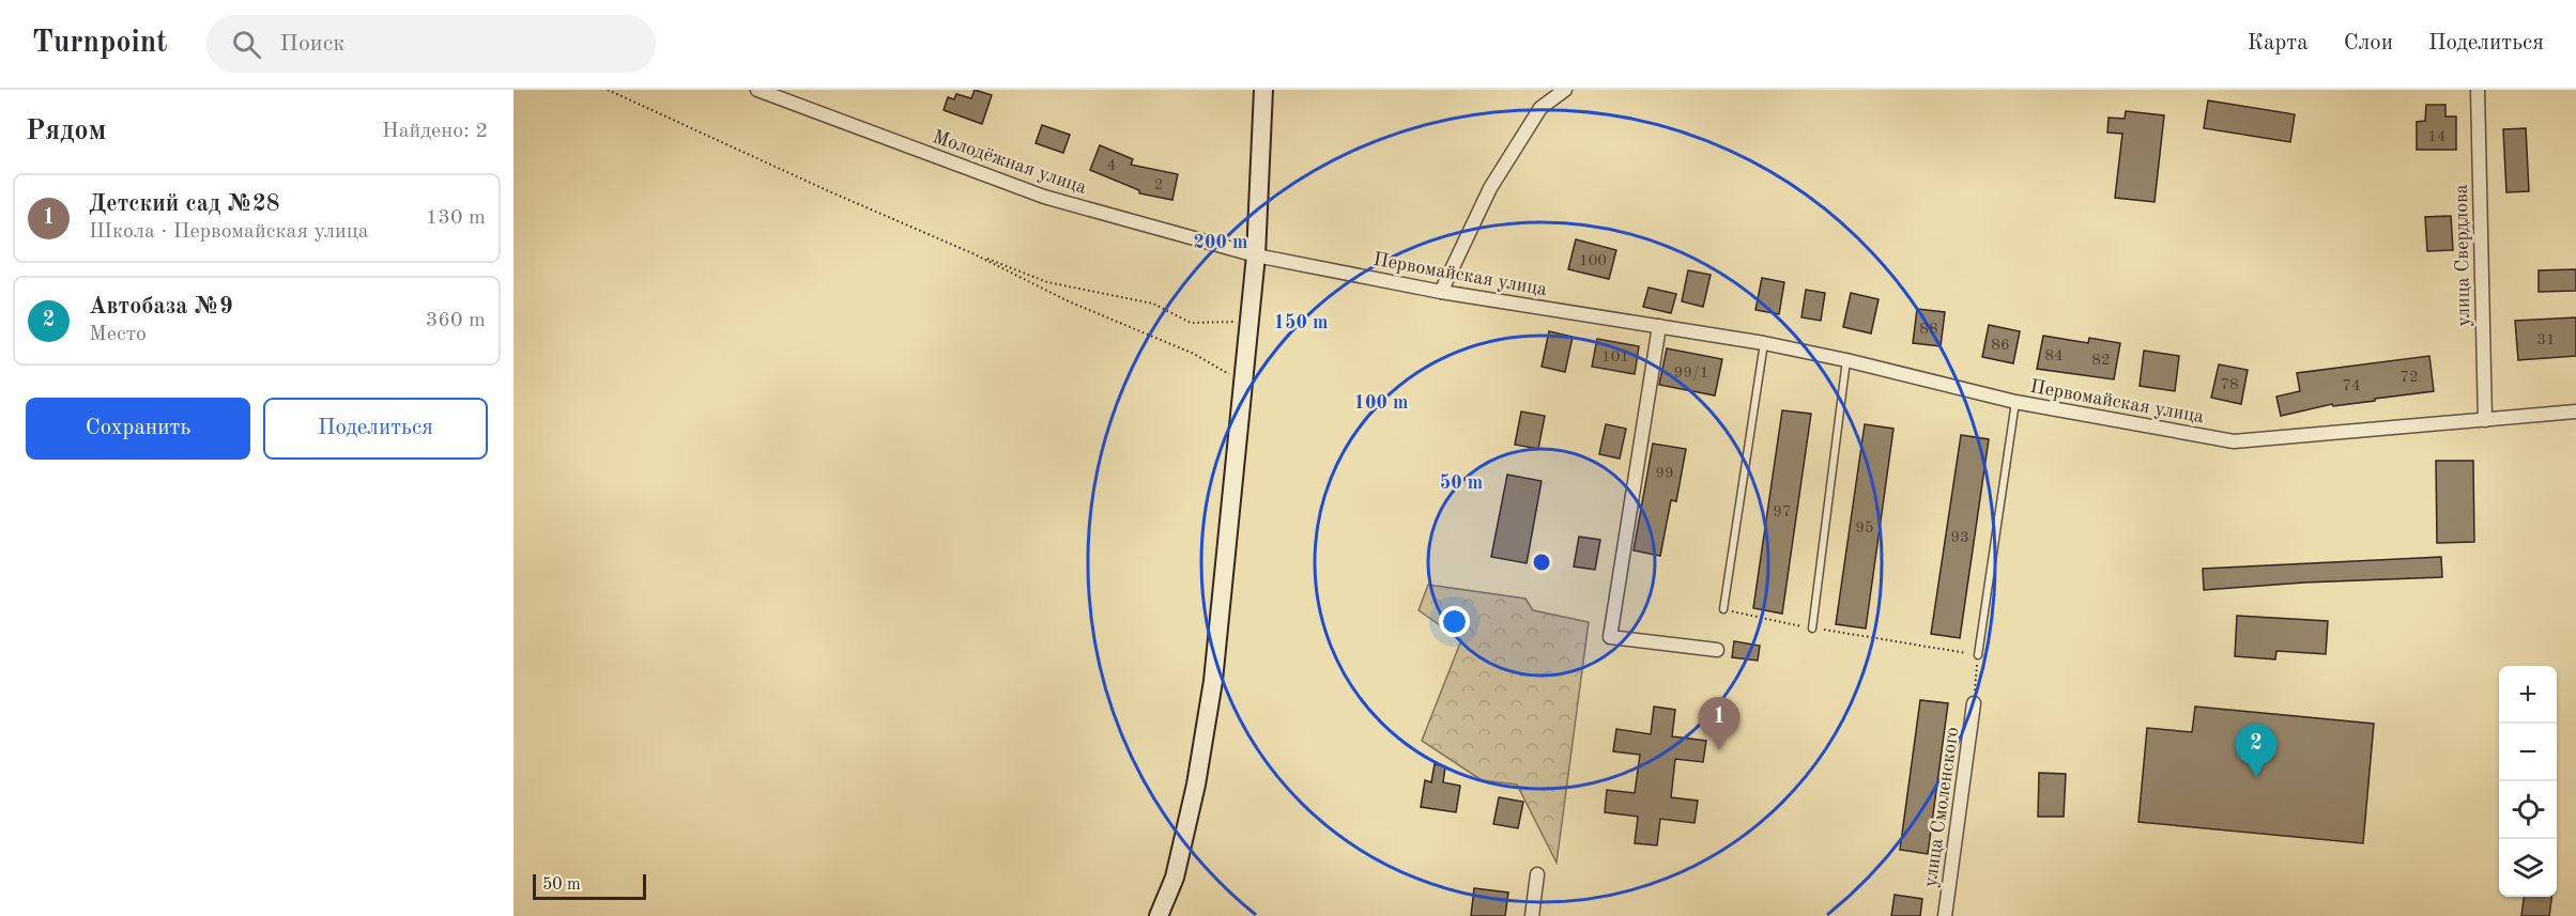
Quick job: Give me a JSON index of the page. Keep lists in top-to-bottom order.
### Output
{
  "streets": {
    "street": [
      "Молодёжная улица",
      "улица Свердлова",
      "Первомайская улица",
      "улица Смоленского"
    ]
  },
  "crossings": [
    ["Молодёжная улица", "Первомайская улица"],
    ["улица Свердлова", "Первомайская улица"]
  ],
  "house_numbers": [
    "14",
    "4",
    "2",
    "100",
    "88",
    "31",
    "86",
    "84",
    "101",
    "82",
    "99/1",
    "72",
    "78",
    "74",
    "99",
    "97",
    "95",
    "93"
  ],
  "scale_bar": "50 m",
  "page": {
    "header": "Turnpoint",
    "search": "Поиск",
    "nav": ["Карта", "Слои", "Поделиться"],
    "heading": ["Рядом", "Найдено: 2"],
    "list": [
      {
        "mark": "1",
        "name": "Детский сад №28",
        "note": "Школа · Первомайская улица",
        "value": "130 m"
      },
      {
        "mark": "2",
        "name": "Автобаза №9",
        "note": "Место",
        "value": "360 m"
      }
    ],
    "buttons": ["Сохранить", "Поделиться"],
    "map_buttons": ["+", "−"],
    "pins": ["1", "2"],
    "scale": "50 m"
  },
  "rings": [
    "200 m",
    "150 m",
    "100 m",
    "50 m"
  ]
}
